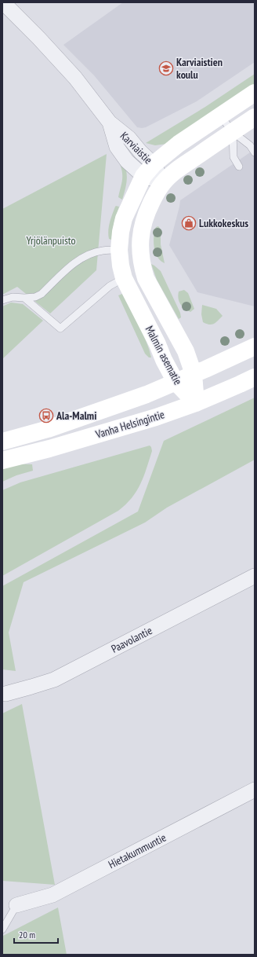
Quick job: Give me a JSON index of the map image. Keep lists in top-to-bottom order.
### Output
{
  "streets": {
    "main road": ["Malmin asematie", "Vanha Helsingintie"],
    "street": ["Karviaistie", "Paavolantie", "Hietakummuntie"]
  },
  "crossings": [
    ["Karviaistie", "Malmin asematie"],
    ["Malmin asematie", "Vanha Helsingintie"]
  ],
  "parks": ["Yrjölänpuisto"],
  "places": {
    "school or university": ["Karviaistien koulu"],
    "shop": ["Lukkokeskus"],
    "bus stop": ["Ala-Malmi"]
  },
  "scale_bar": "20 m"
}
